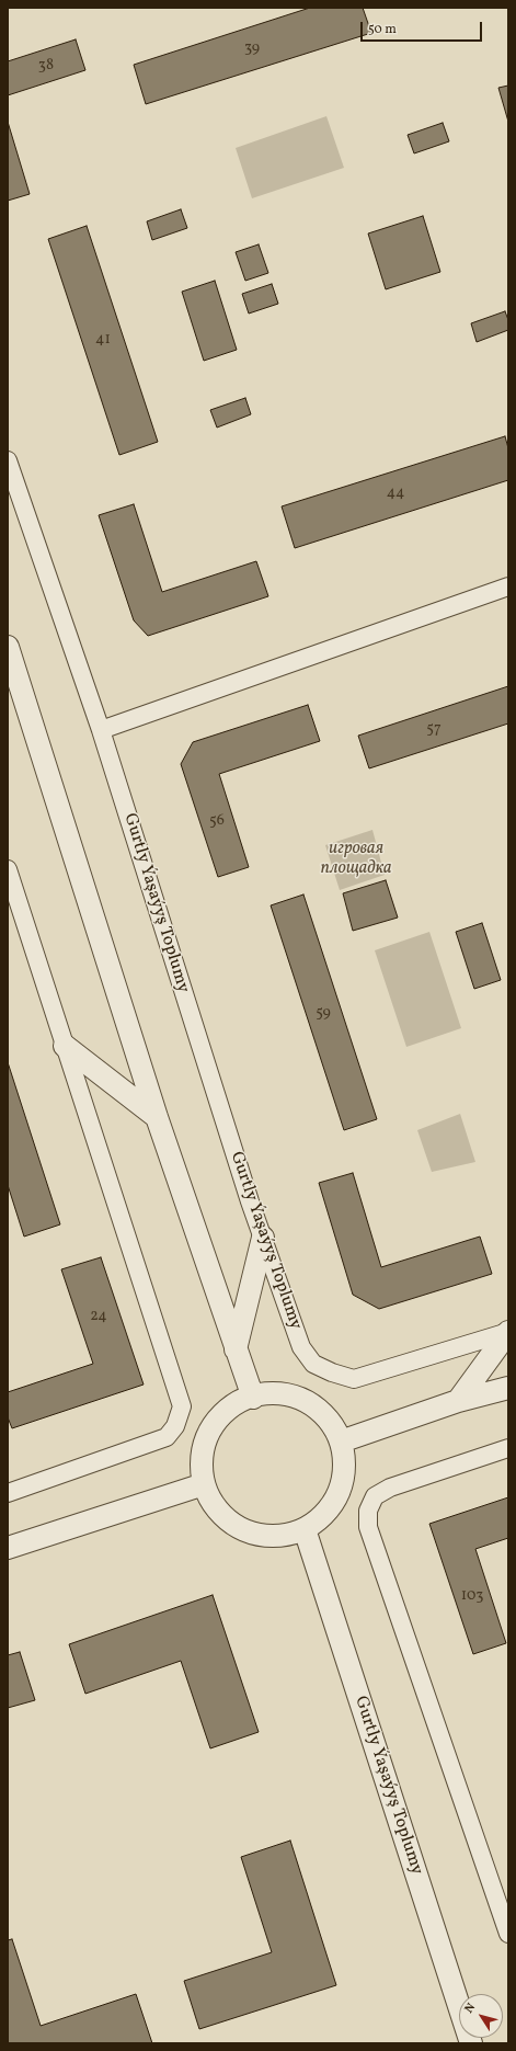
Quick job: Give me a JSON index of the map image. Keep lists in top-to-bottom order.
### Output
{
  "streets": {
    "street": ["Gurtly Ýaşaýyş Toplumy"]
  },
  "parks": ["игровая площадка"],
  "house_numbers": [
    "39",
    "38",
    "41",
    "44",
    "57",
    "56",
    "59",
    "24",
    "103"
  ],
  "scale_bar": "50 m",
  "north": "top left"
}
